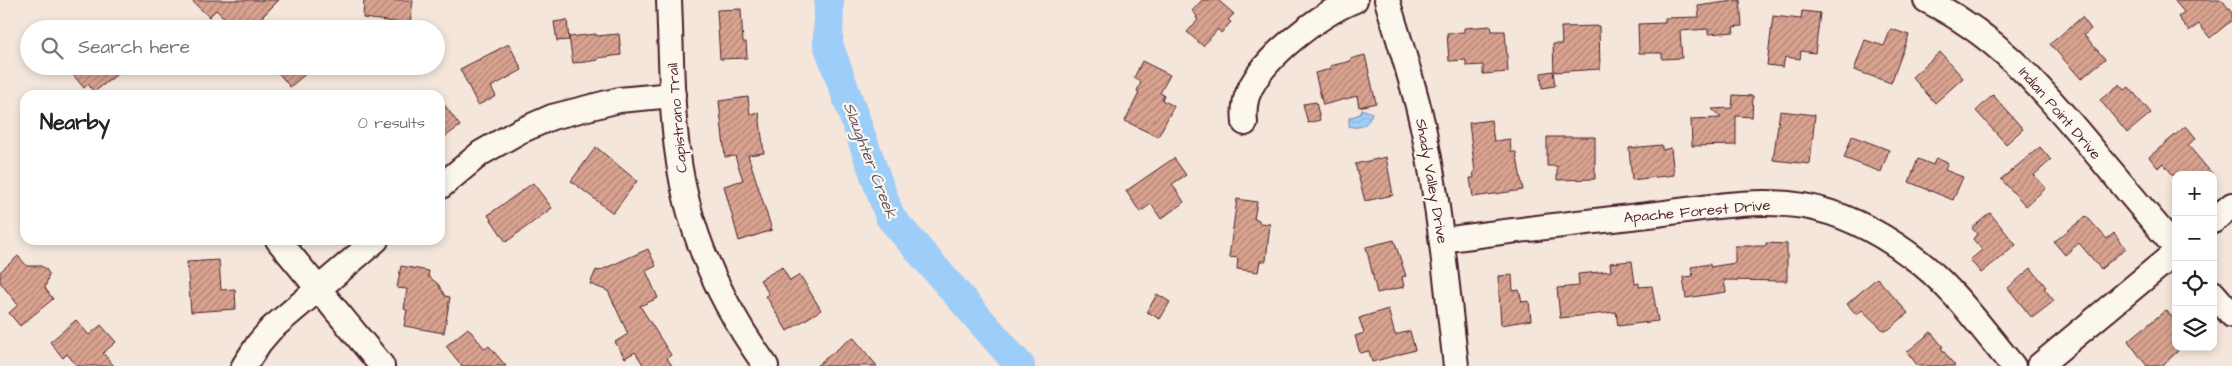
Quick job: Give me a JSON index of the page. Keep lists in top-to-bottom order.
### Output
{
  "streets": {
    "street": [
      "Indian Point Drive",
      "Capistrano Trail",
      "Shady Valley Drive",
      "Apache Forest Drive"
    ]
  },
  "crossings": [
    ["Shady Valley Drive", "Apache Forest Drive"]
  ],
  "water": ["Slaughter Creek"],
  "page": {
    "search": "Search here",
    "heading": ["Nearby", "0 results"],
    "map_buttons": ["+", "−"]
  }
}
